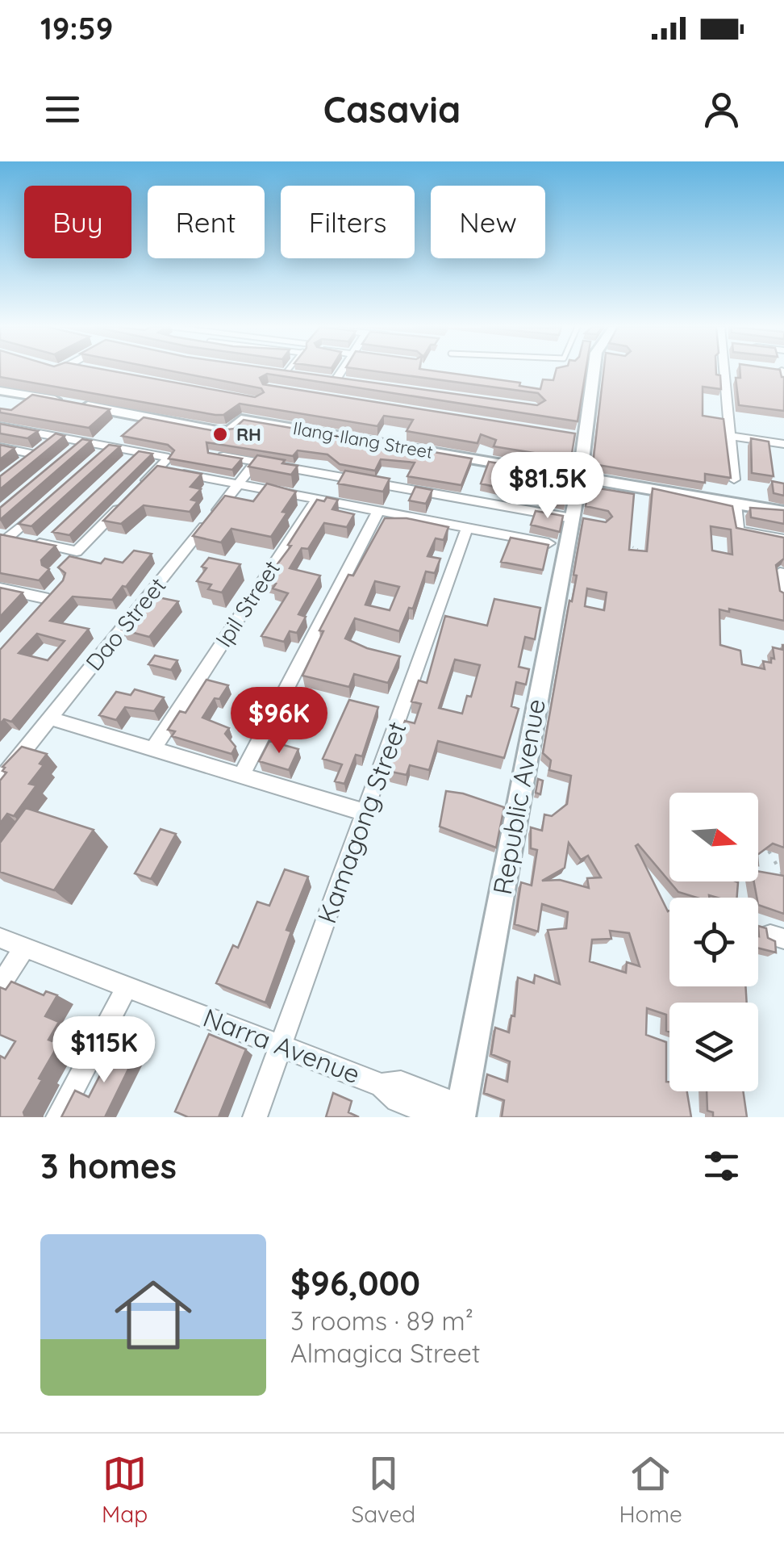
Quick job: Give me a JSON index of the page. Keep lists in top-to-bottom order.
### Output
{
  "streets": {
    "main road": ["Ilang-Ilang Street", "Republic Avenue"],
    "street": [
      "Ipil Street",
      "Dao Street",
      "Kamagong Street",
      "Narra Avenue"
    ]
  },
  "crossings": [
    ["Ilang-Ilang Street", "Republic Avenue"],
    ["Republic Avenue", "Narra Avenue"],
    ["Kamagong Street", "Narra Avenue"]
  ],
  "places": ["RH"],
  "north": "right",
  "page": {
    "status": "19:59",
    "header": "Casavia",
    "chip": [
      "Buy",
      "Rent",
      "Filters",
      "New"
    ],
    "price": ["$81.5K", "$96K", "$115K"],
    "heading": "3 homes",
    "list": [
      {
        "name": "$96,000",
        "note": "3 rooms · 89 m² · Almagica Street"
      }
    ],
    "tabs": ["Map", "Saved", "Home"]
  }
}
